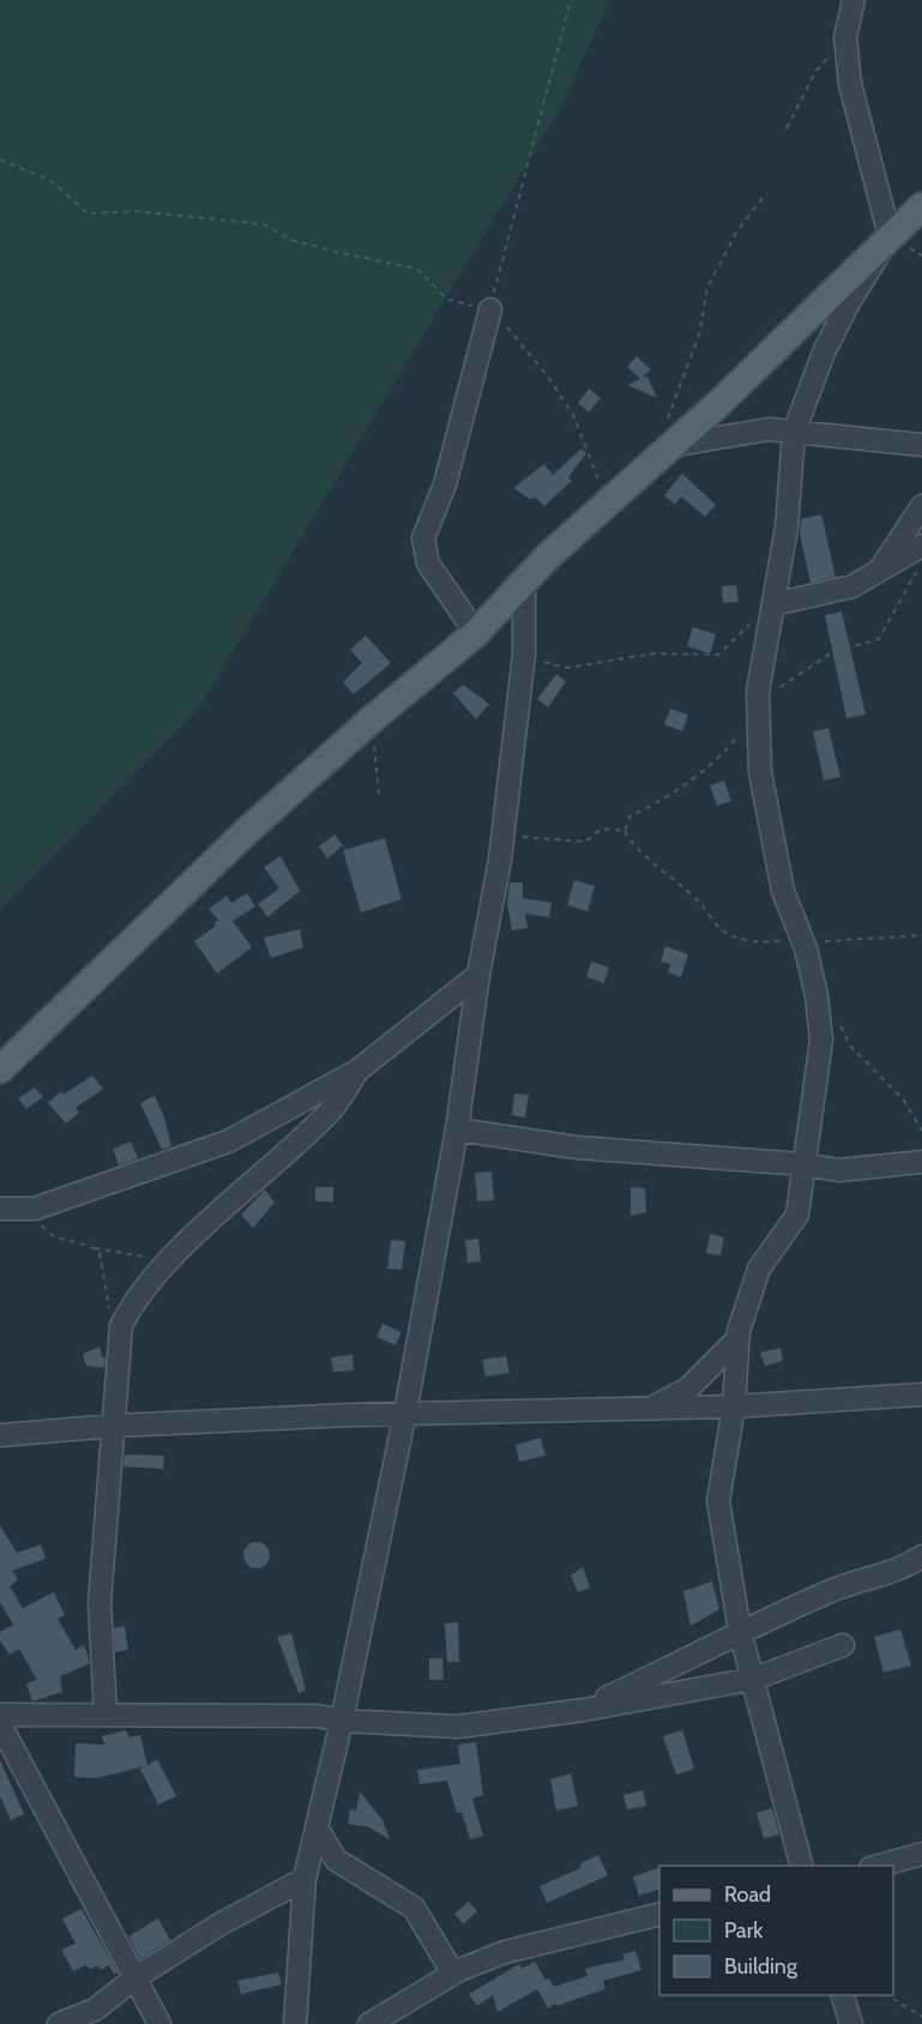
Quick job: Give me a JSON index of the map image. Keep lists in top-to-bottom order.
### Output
{
  "legend": ["Road", "Park", "Building"]
}
